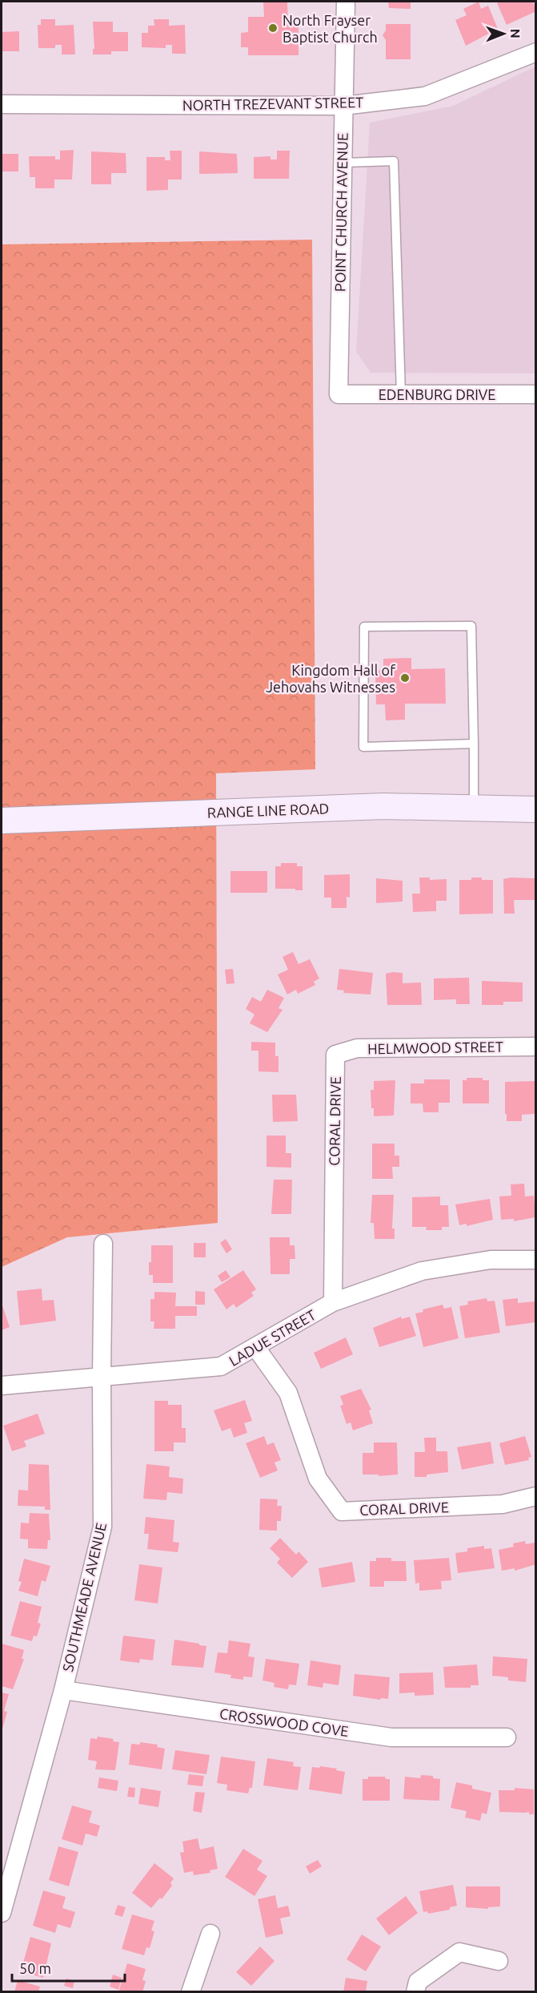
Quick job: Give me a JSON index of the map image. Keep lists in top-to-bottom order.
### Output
{
  "streets": {
    "main road": ["RANGE LINE ROAD"],
    "street": [
      "NORTH TREZEVANT STREET",
      "POINT CHURCH AVENUE",
      "EDENBURG DRIVE",
      "HELMWOOD STREET",
      "CORAL DRIVE",
      "LADUE STREET",
      "SOUTHMEADE AVENUE",
      "CROSSWOOD COVE"
    ]
  },
  "crossings": [
    ["NORTH TREZEVANT STREET", "POINT CHURCH AVENUE"],
    ["POINT CHURCH AVENUE", "EDENBURG DRIVE"],
    ["HELMWOOD STREET", "CORAL DRIVE"],
    ["CORAL DRIVE", "LADUE STREET"],
    ["LADUE STREET", "SOUTHMEADE AVENUE"],
    ["SOUTHMEADE AVENUE", "CROSSWOOD COVE"]
  ],
  "places": ["North Frayser Baptist Church", "Kingdom Hall of Jehovahs Witnesses"],
  "scale_bar": "50 m",
  "north": "right"
}
